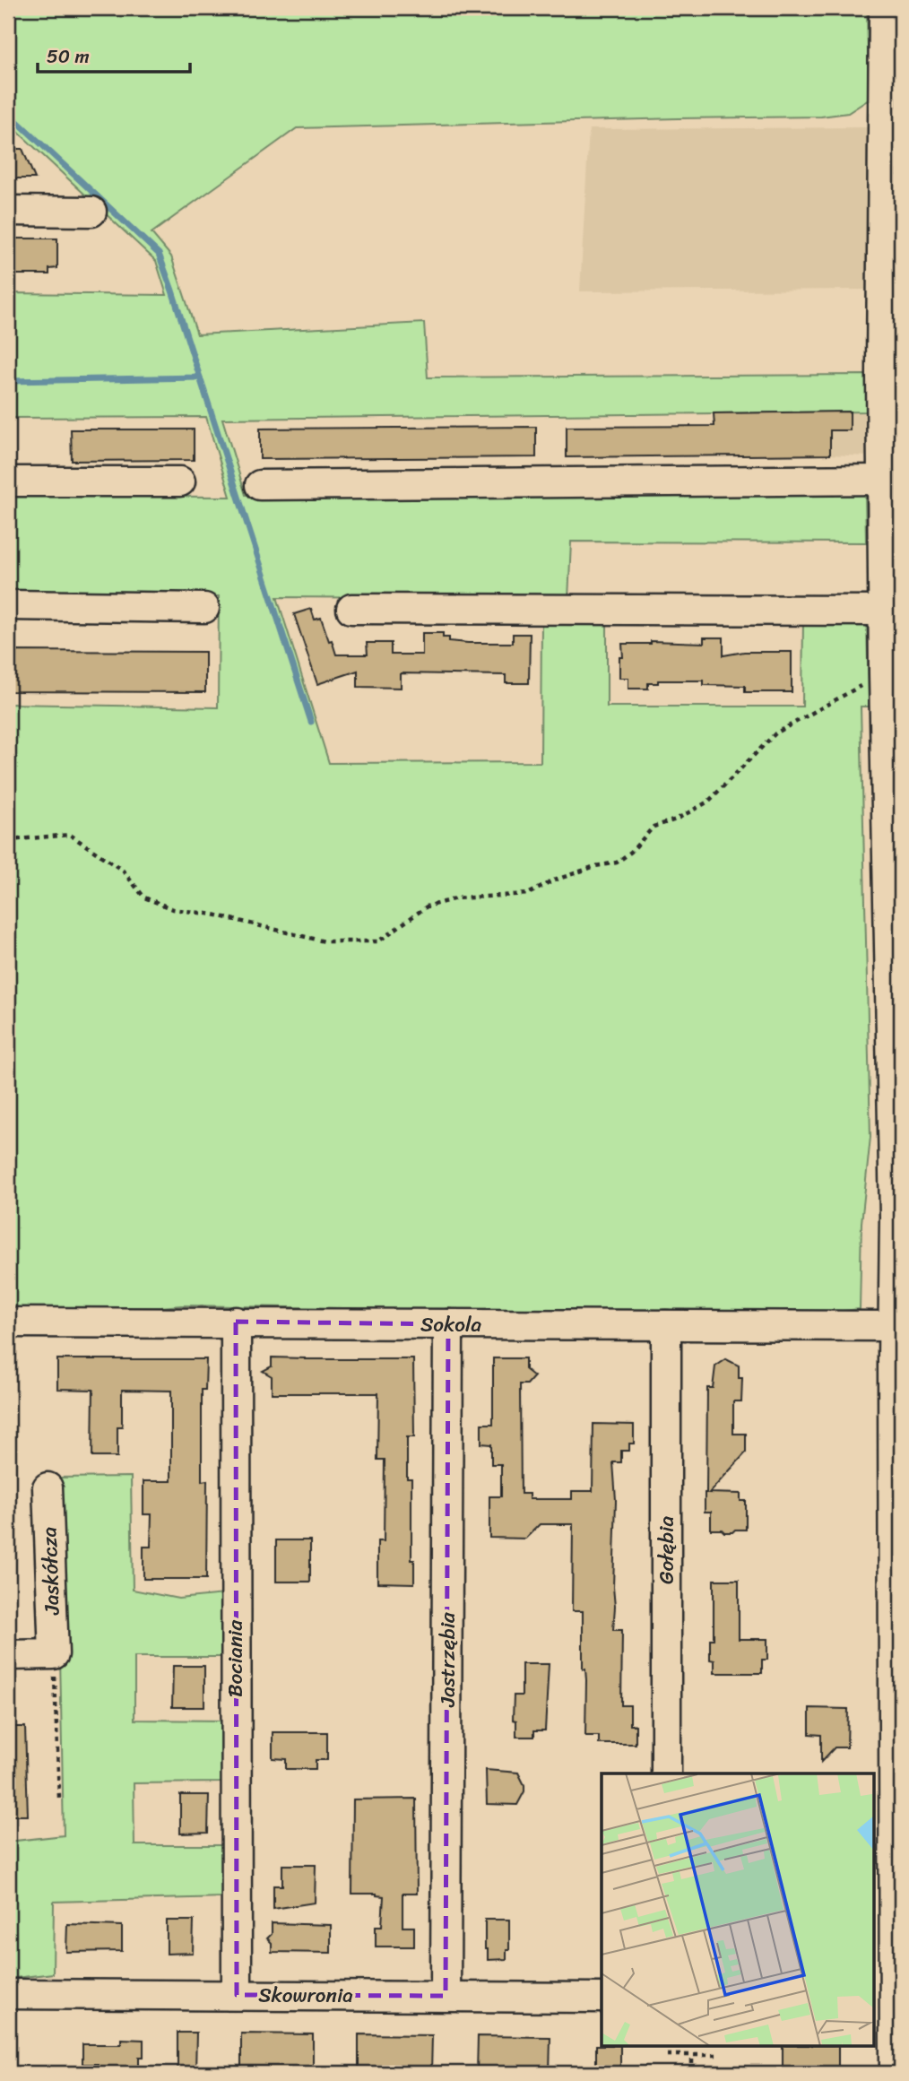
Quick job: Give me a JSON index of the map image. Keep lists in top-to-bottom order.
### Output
{
  "streets": {
    "street": [
      "Sokola",
      "Gołębia",
      "Jaskółcza",
      "Bociania",
      "Jastrzębia",
      "Skowronia"
    ]
  },
  "crossings": [
    ["Sokola", "Gołębia"],
    ["Sokola", "Bociania"],
    ["Sokola", "Jastrzębia"],
    ["Bociania", "Skowronia"],
    ["Jastrzębia", "Skowronia"]
  ],
  "scale_bar": "50 m"
}
